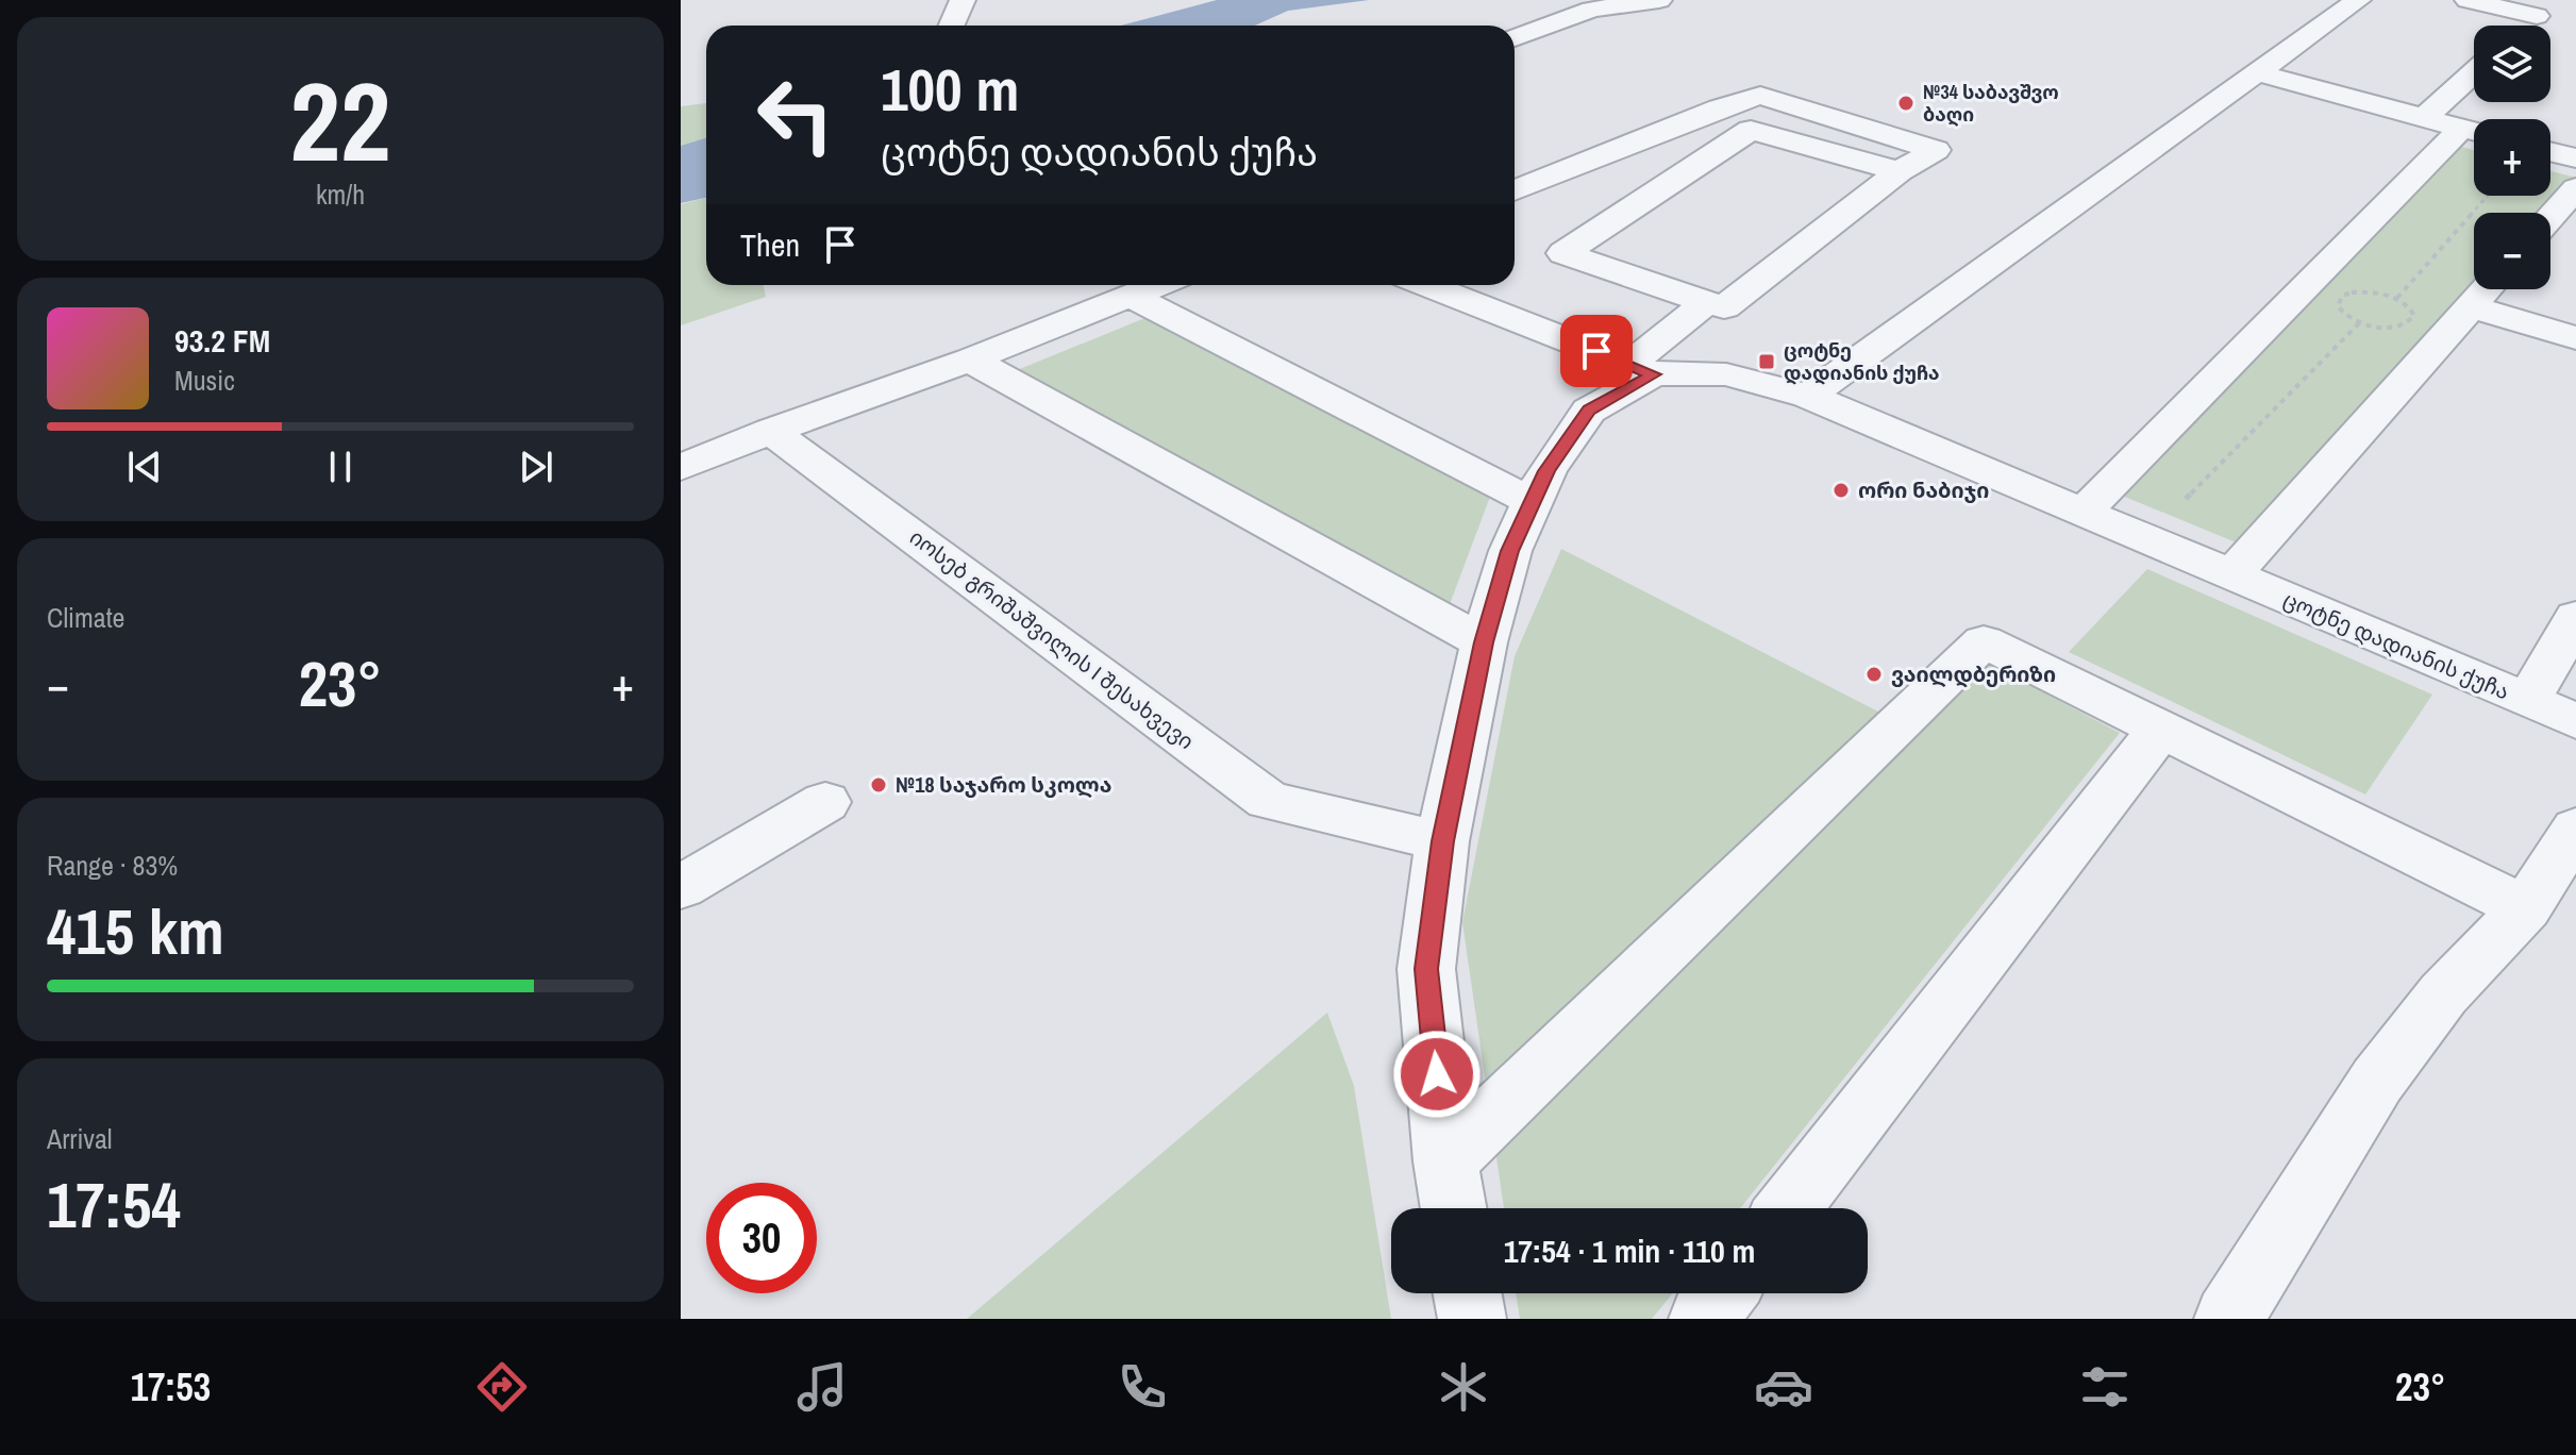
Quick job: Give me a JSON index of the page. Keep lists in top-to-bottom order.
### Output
{
  "streets": {
    "street": ["იოსებ გრიშაშვილის I შესახვევი", "ცოტნე დადიანის ქუჩა"]
  },
  "places": {
    "other": [
      "№34 საბავშვო ბაღი",
      "ორი ნაბიჯი",
      "ვაილდბერიზი",
      "№18 საჯარო სკოლა"
    ],
    "transit": ["ცოტნე დადიანის ქუჩა"]
  },
  "page": {
    "tile": [
      ["22", "km/h"],
      "Climate",
      ["Range · 83%", "415 km"],
      ["Arrival", "17:54"]
    ],
    "map_buttons": ["+", "−"],
    "turn": ["100 m", "ცოტნე დადიანის ქუჩა"],
    "then": "Then",
    "song": ["93.2 FM", "Music"],
    "heat": ["−", "23°", "+"],
    "limit": "30",
    "trip": "17:54 · 1 min · 110 m",
    "tabs": ["17:53", "23°"]
  }
}
